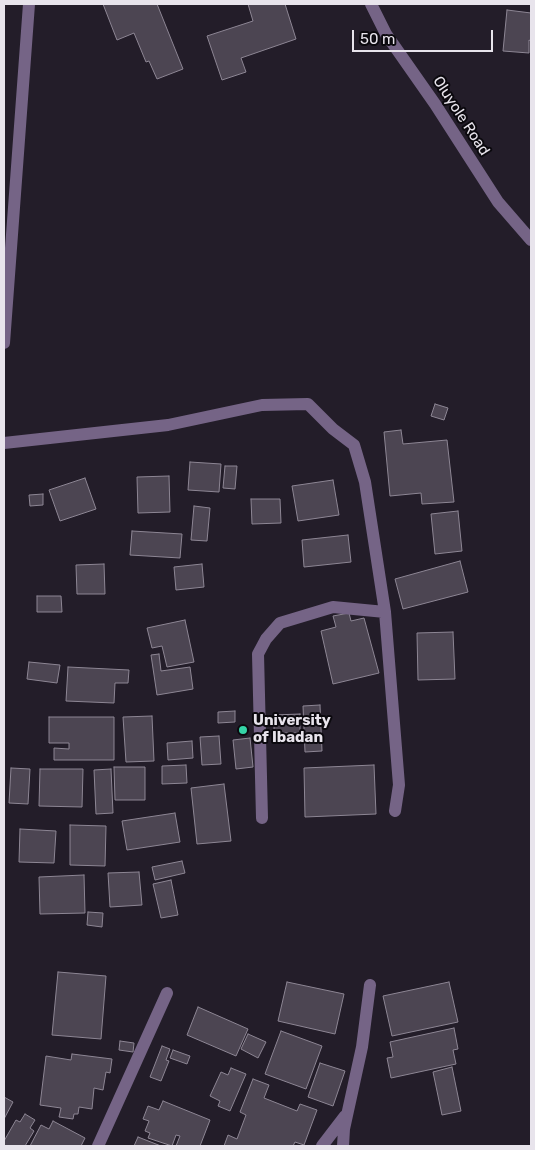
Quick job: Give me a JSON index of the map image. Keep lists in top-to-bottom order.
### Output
{
  "streets": {
    "street": ["Oluyole Road"]
  },
  "places": ["University of Ibadan"],
  "scale_bar": "50 m"
}
